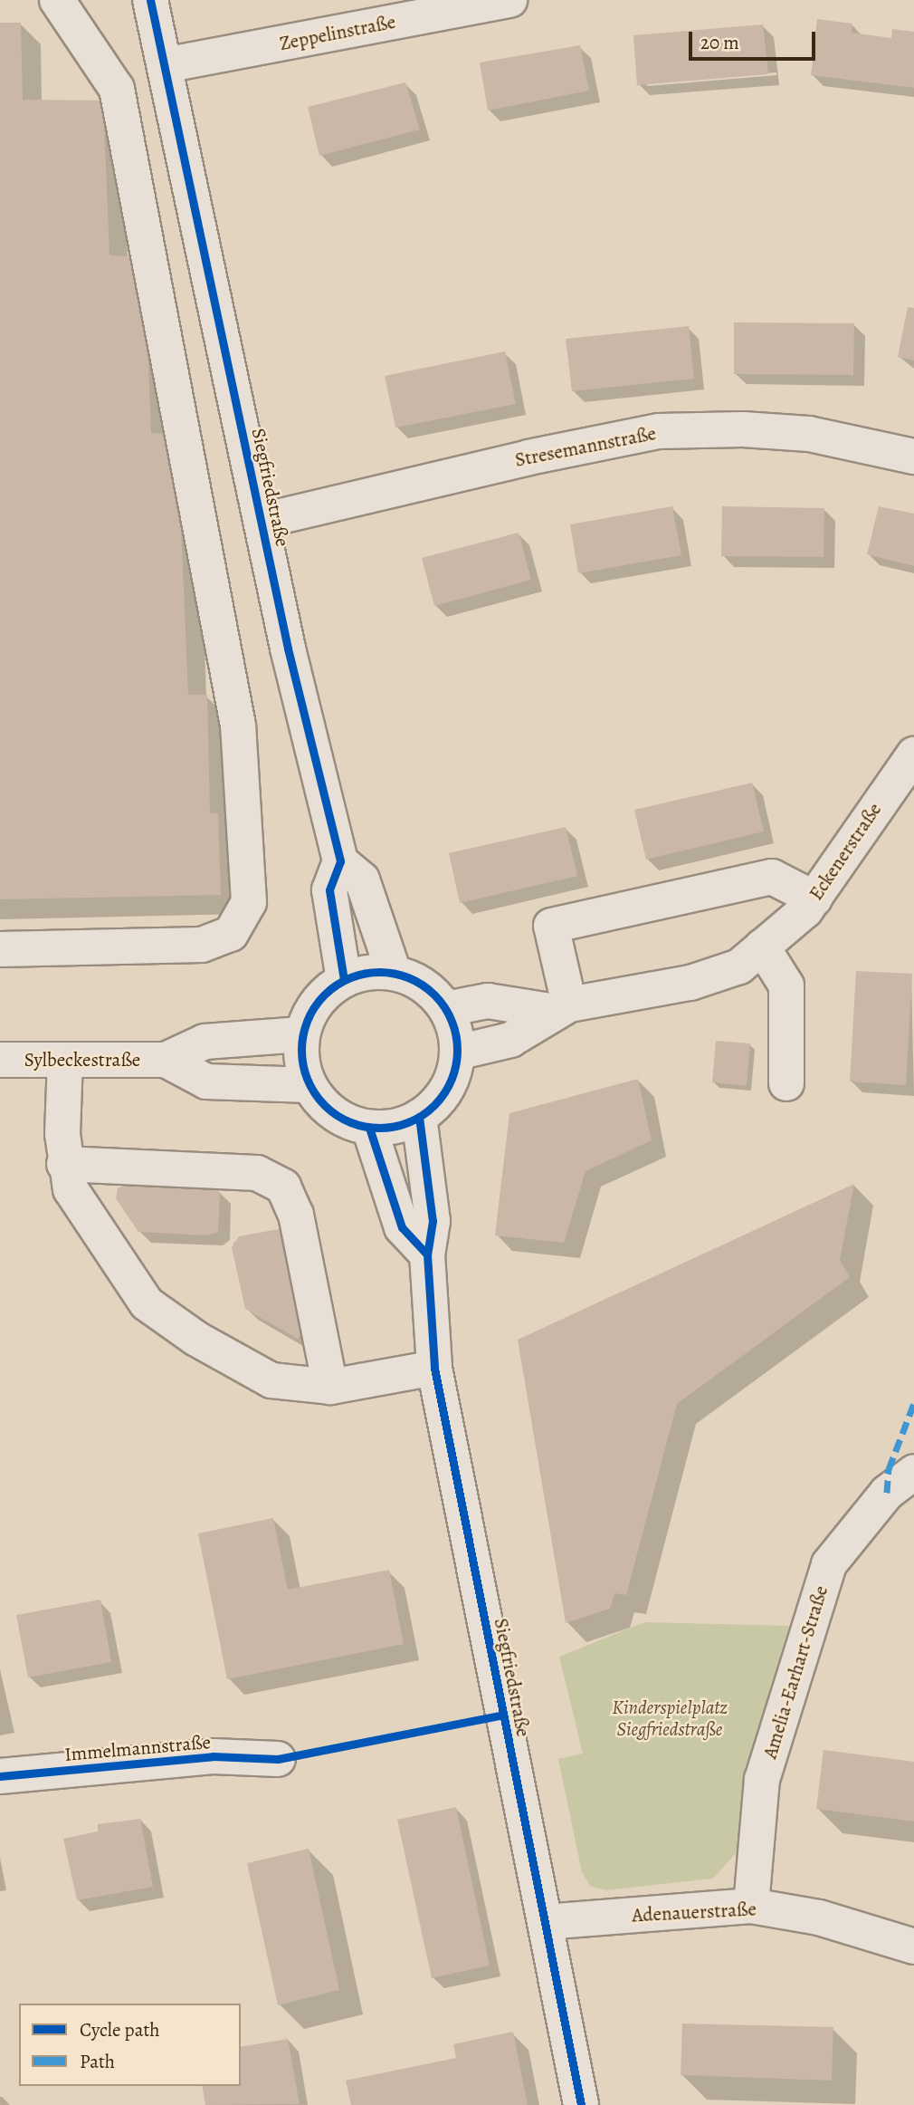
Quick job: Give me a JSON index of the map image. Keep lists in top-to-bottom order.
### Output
{
  "streets": {
    "street": [
      "Zeppelinstraße",
      "Stresemannstraße",
      "Siegfriedstraße",
      "Eckenerstraße",
      "Sylbeckestraße",
      "Amelia-Earhart-Straße",
      "Immelmannstraße",
      "Adenauerstraße"
    ]
  },
  "crossings": [
    ["Zeppelinstraße", "Siegfriedstraße"],
    ["Stresemannstraße", "Siegfriedstraße"],
    ["Siegfriedstraße", "Eckenerstraße"],
    ["Siegfriedstraße", "Sylbeckestraße"],
    ["Siegfriedstraße", "Adenauerstraße"],
    ["Eckenerstraße", "Sylbeckestraße"],
    ["Amelia-Earhart-Straße", "Adenauerstraße"]
  ],
  "parks": ["Kinderspielplatz Siegfriedstraße"],
  "legend": ["Cycle path", "Path"],
  "scale_bar": "20 m"
}
